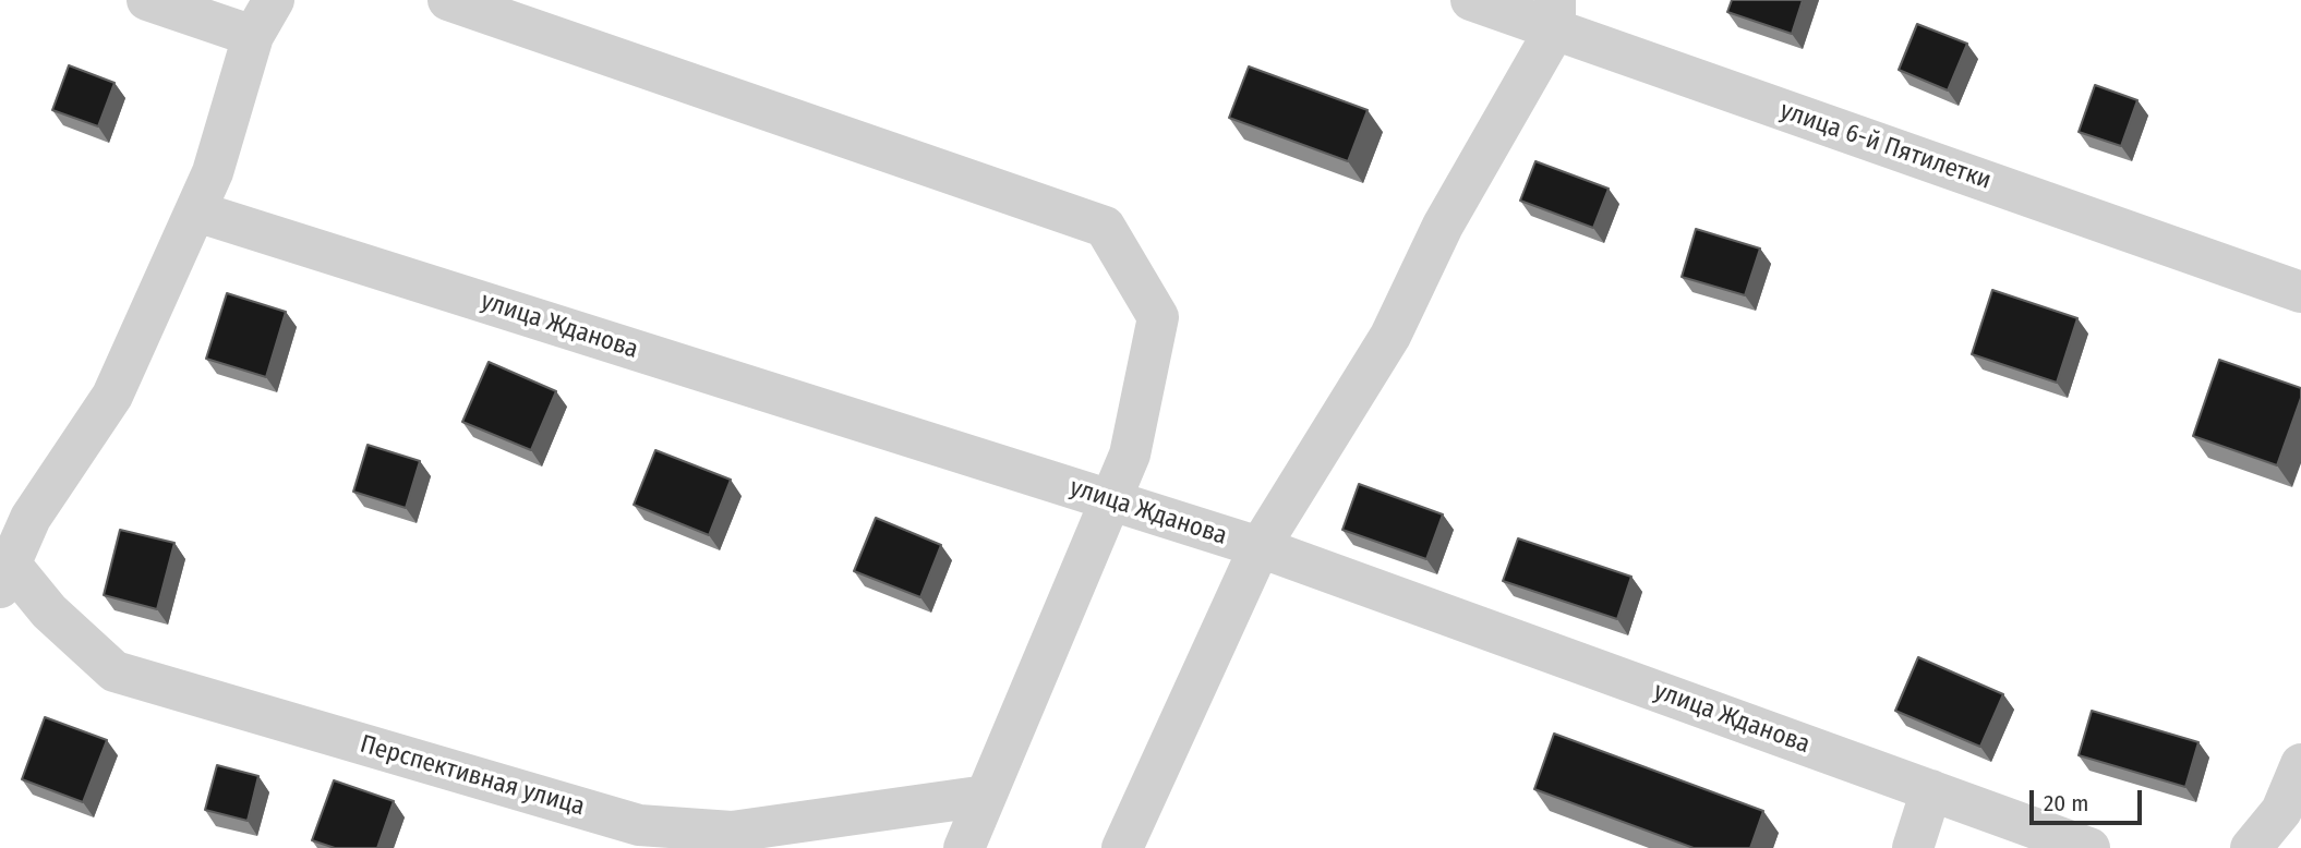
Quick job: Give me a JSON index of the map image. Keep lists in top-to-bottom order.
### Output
{
  "streets": {
    "street": ["улица 6-й Пятилетки", "улица Жданова", "Перспективная улица"]
  },
  "scale_bar": "20 m"
}
